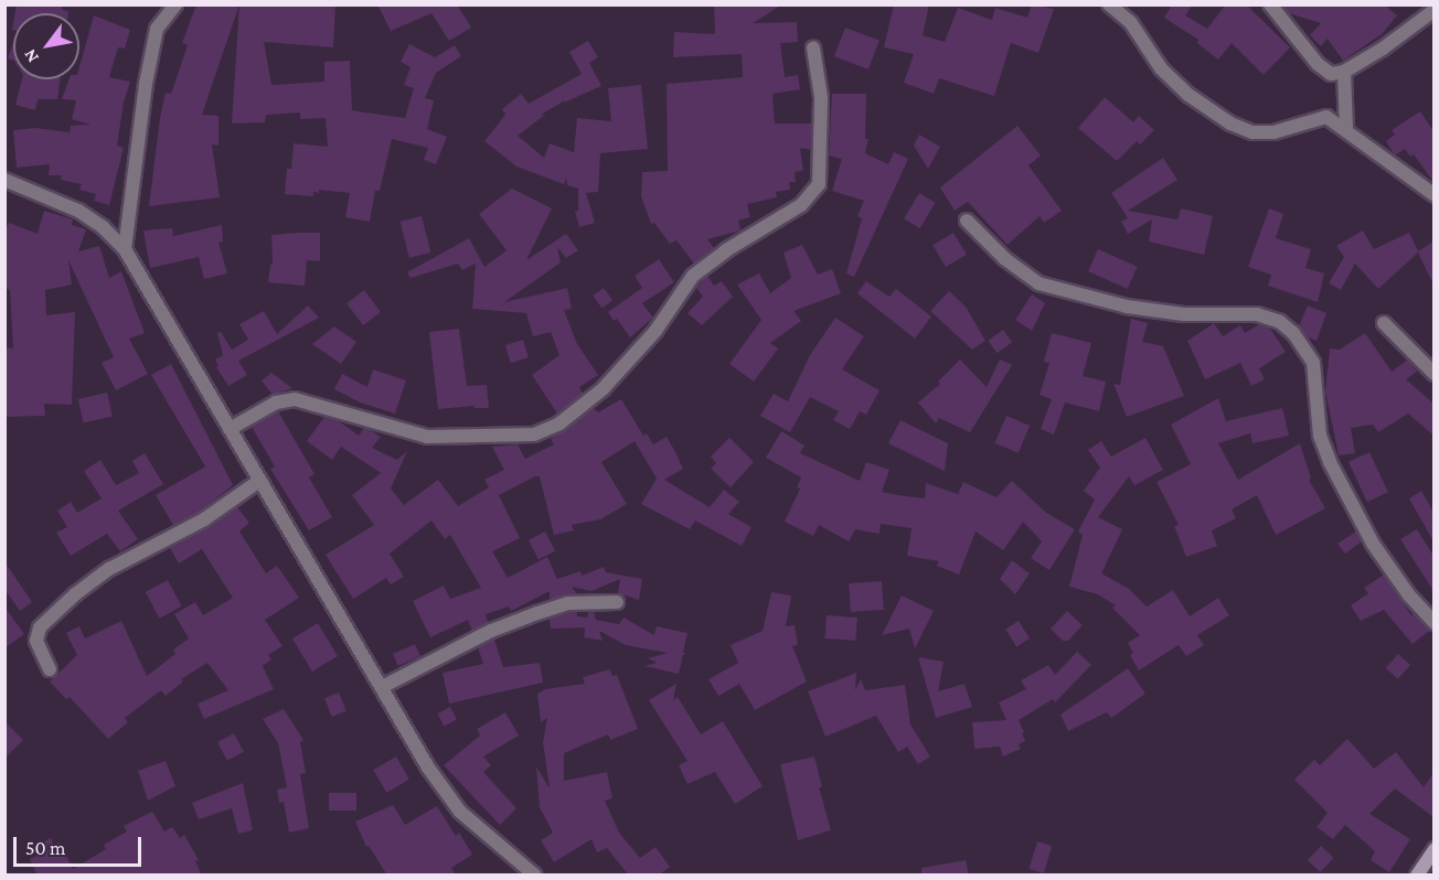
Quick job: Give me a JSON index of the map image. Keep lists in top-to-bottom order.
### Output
{
  "scale_bar": "50 m",
  "north": "bottom left"
}
